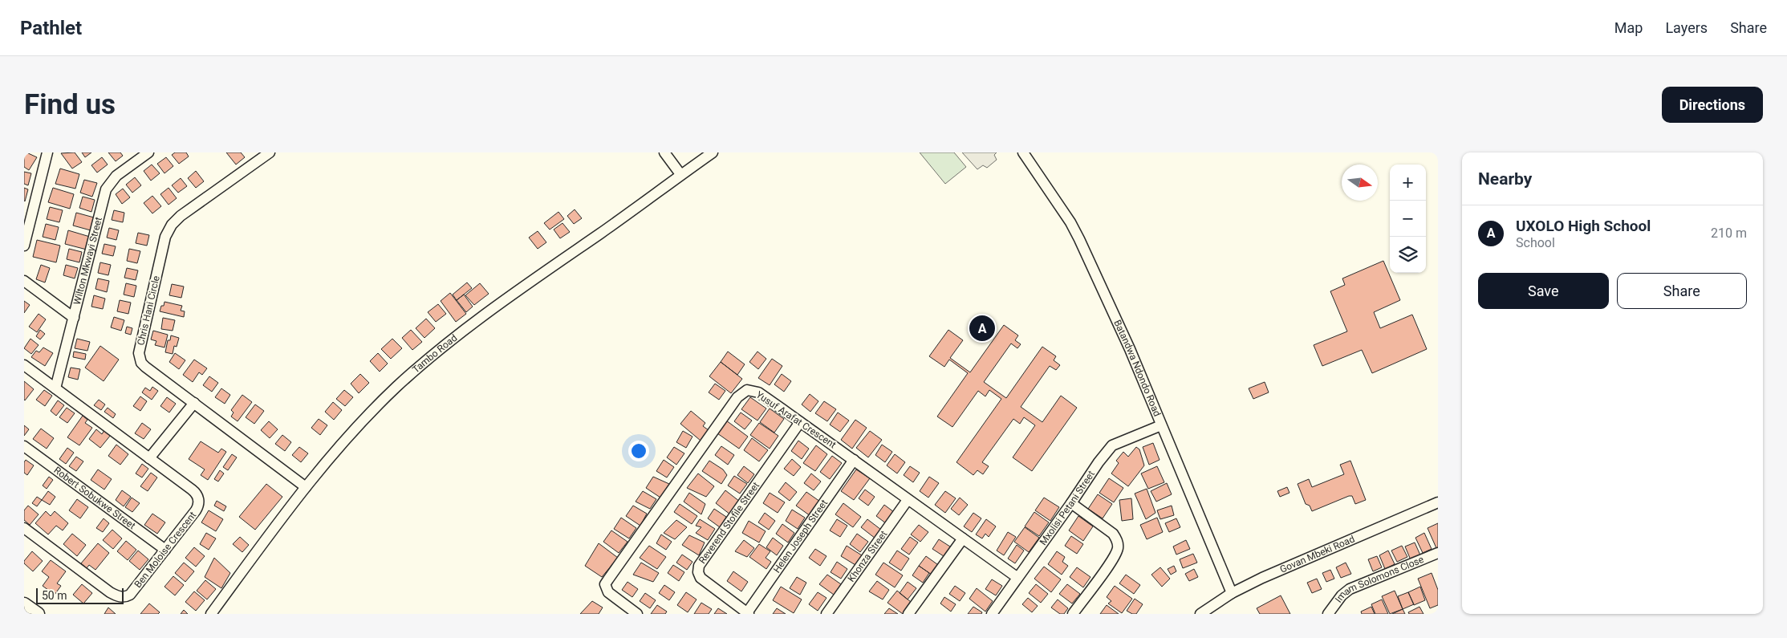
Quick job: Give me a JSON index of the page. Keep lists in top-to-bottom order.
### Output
{
  "streets": {
    "street": [
      "Wilton Mkwayi Street",
      "Chris Hani Circle",
      "Tambo Road",
      "Batandwa Ndondo Road",
      "Yusuf Arafat Crescent",
      "Robert Sobukwe Street",
      "Mxolisi Petani Street",
      "Reverend Stofile Street",
      "Helen Joseph Street",
      "Ben Moloise Crescent",
      "Govan Mbeki Road",
      "Khonza Street",
      "Imam Solomons Close"
    ]
  },
  "crossings": [
    ["Wilton Mkwayi Street", "Ben Moloise Crescent"],
    ["Chris Hani Circle", "Tambo Road"],
    ["Batandwa Ndondo Road", "Mxolisi Petani Street"],
    ["Batandwa Ndondo Road", "Govan Mbeki Road"],
    ["Yusuf Arafat Crescent", "Mxolisi Petani Street"],
    ["Yusuf Arafat Crescent", "Reverend Stofile Street"],
    ["Yusuf Arafat Crescent", "Helen Joseph Street"],
    ["Yusuf Arafat Crescent", "Khonza Street"],
    ["Robert Sobukwe Street", "Ben Moloise Crescent"],
    ["Reverend Stofile Street", "Helen Joseph Street"]
  ],
  "scale_bar": "50 m",
  "north": "right",
  "page": {
    "header": "Pathlet",
    "nav": ["Map", "Layers", "Share"],
    "buttons": [
      "Directions",
      ["Save", "Share"]
    ],
    "title": "Find us",
    "heading": "Nearby",
    "map_buttons": ["+", "−"],
    "list": [
      {
        "mark": "A",
        "name": "UXOLO High School",
        "note": "School",
        "value": "210 m"
      }
    ],
    "pins": "A",
    "scale": "50 m"
  }
}
